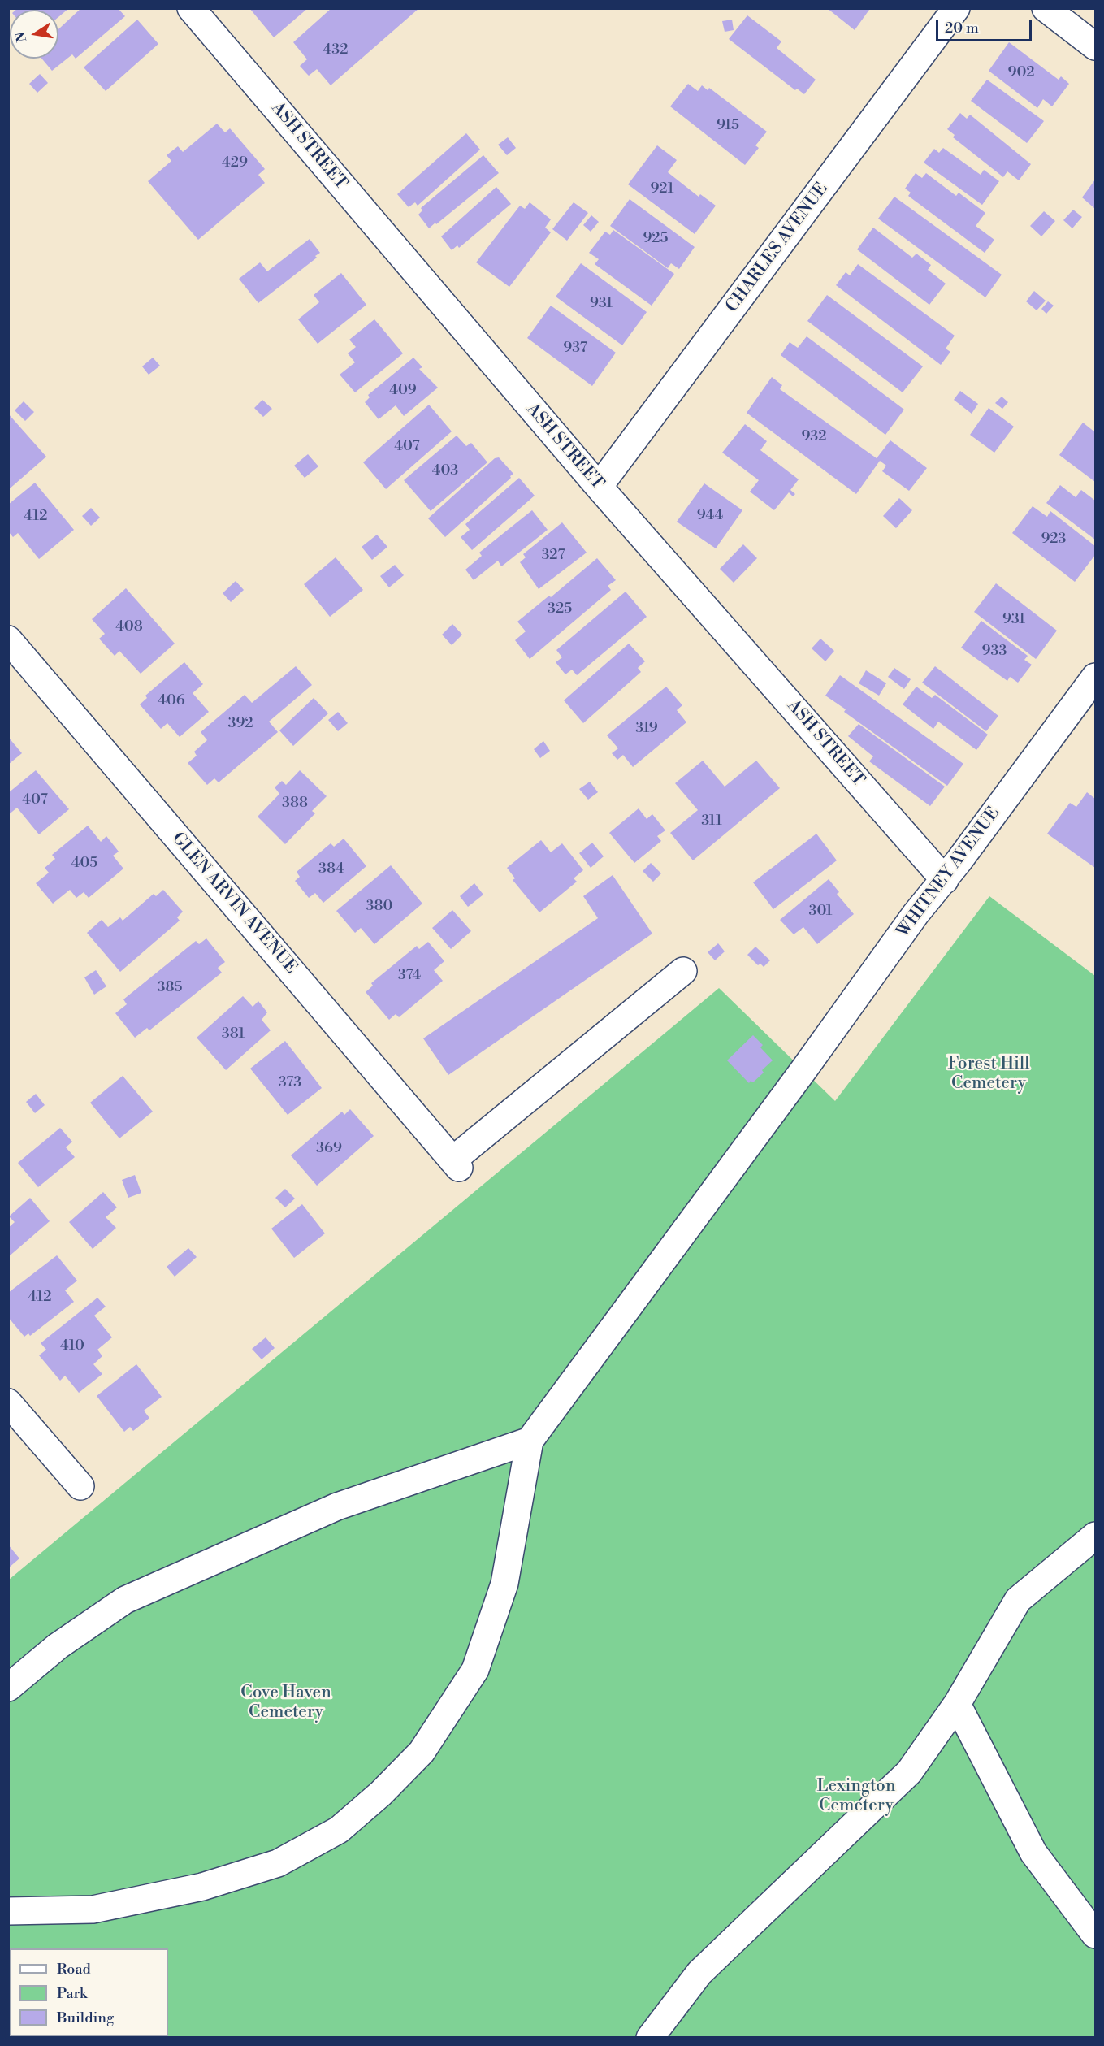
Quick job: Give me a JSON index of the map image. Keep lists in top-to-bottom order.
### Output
{
  "streets": {
    "street": [
      "ASH STREET",
      "CHARLES AVENUE",
      "WHITNEY AVENUE",
      "GLEN ARVIN AVENUE"
    ]
  },
  "crossings": [
    ["ASH STREET", "CHARLES AVENUE"],
    ["ASH STREET", "WHITNEY AVENUE"]
  ],
  "parks": ["Forest Hill Cemetery", "Cove Haven Cemetery", "Lexington Cemetery"],
  "house_numbers": [
    "432",
    "902",
    "915",
    "429",
    "921",
    "925",
    "931",
    "937",
    "409",
    "932",
    "407",
    "403",
    "944",
    "412",
    "923",
    "327",
    "325",
    "931",
    "408",
    "933",
    "406",
    "392",
    "319",
    "407",
    "388",
    "311",
    "405",
    "384",
    "380",
    "301",
    "374",
    "385",
    "381",
    "373",
    "369",
    "412",
    "410"
  ],
  "legend": ["Road", "Park", "Building"],
  "scale_bar": "20 m",
  "north": "left"
}
